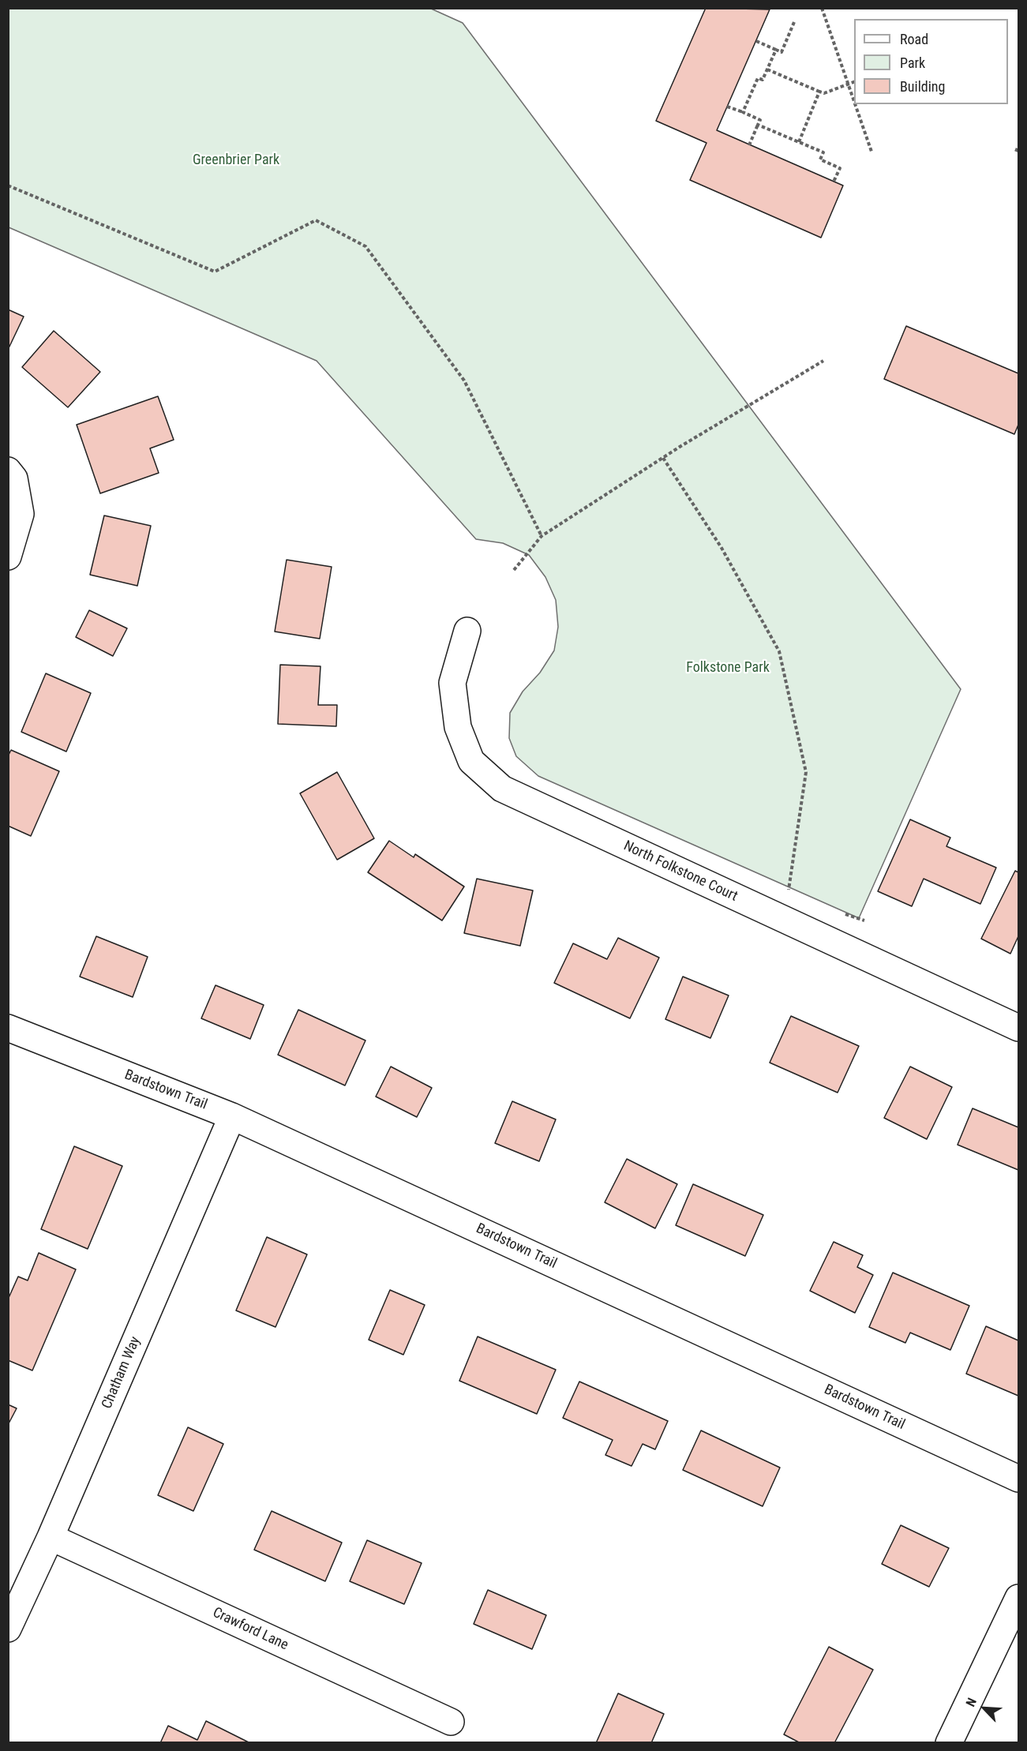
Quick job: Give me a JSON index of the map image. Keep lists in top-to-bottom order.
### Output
{
  "streets": {
    "street": [
      "North Folkstone Court",
      "Bardstown Trail",
      "Chatham Way",
      "Crawford Lane"
    ]
  },
  "crossings": [
    ["Bardstown Trail", "Chatham Way"],
    ["Chatham Way", "Crawford Lane"]
  ],
  "parks": ["Greenbrier Park", "Folkstone Park"],
  "legend": ["Road", "Park", "Building"],
  "north": "top left"
}
